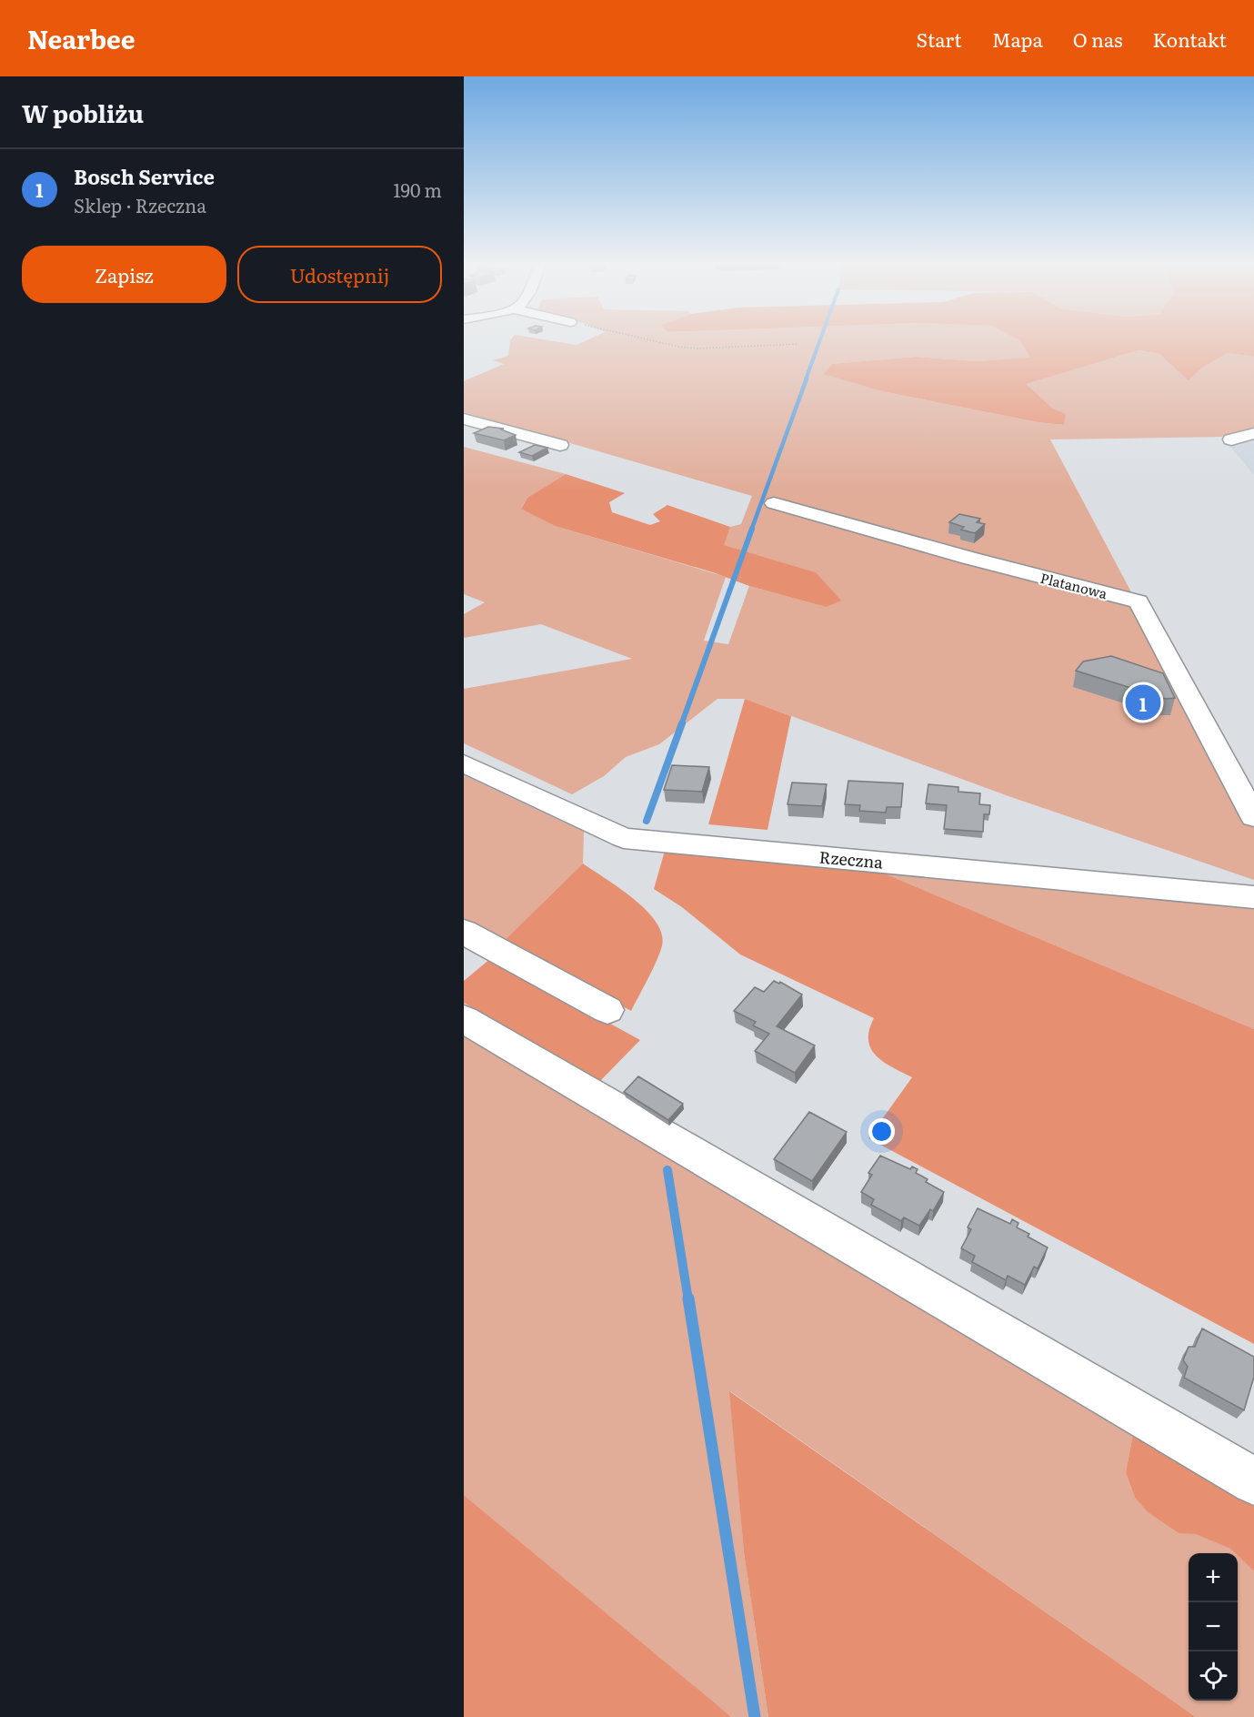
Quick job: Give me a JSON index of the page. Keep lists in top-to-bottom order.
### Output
{
  "streets": {
    "street": ["Platanowa", "Rzeczna"]
  },
  "page": {
    "header": "Nearbee",
    "nav": [
      "Start",
      "Mapa",
      "O nas",
      "Kontakt"
    ],
    "heading": "W pobliżu",
    "list": [
      {
        "mark": "1",
        "name": "Bosch Service",
        "note": "Sklep · Rzeczna",
        "value": "190 m"
      }
    ],
    "buttons": ["Zapisz", "Udostępnij"],
    "pins": "1",
    "map_buttons": ["+", "−"]
  }
}
